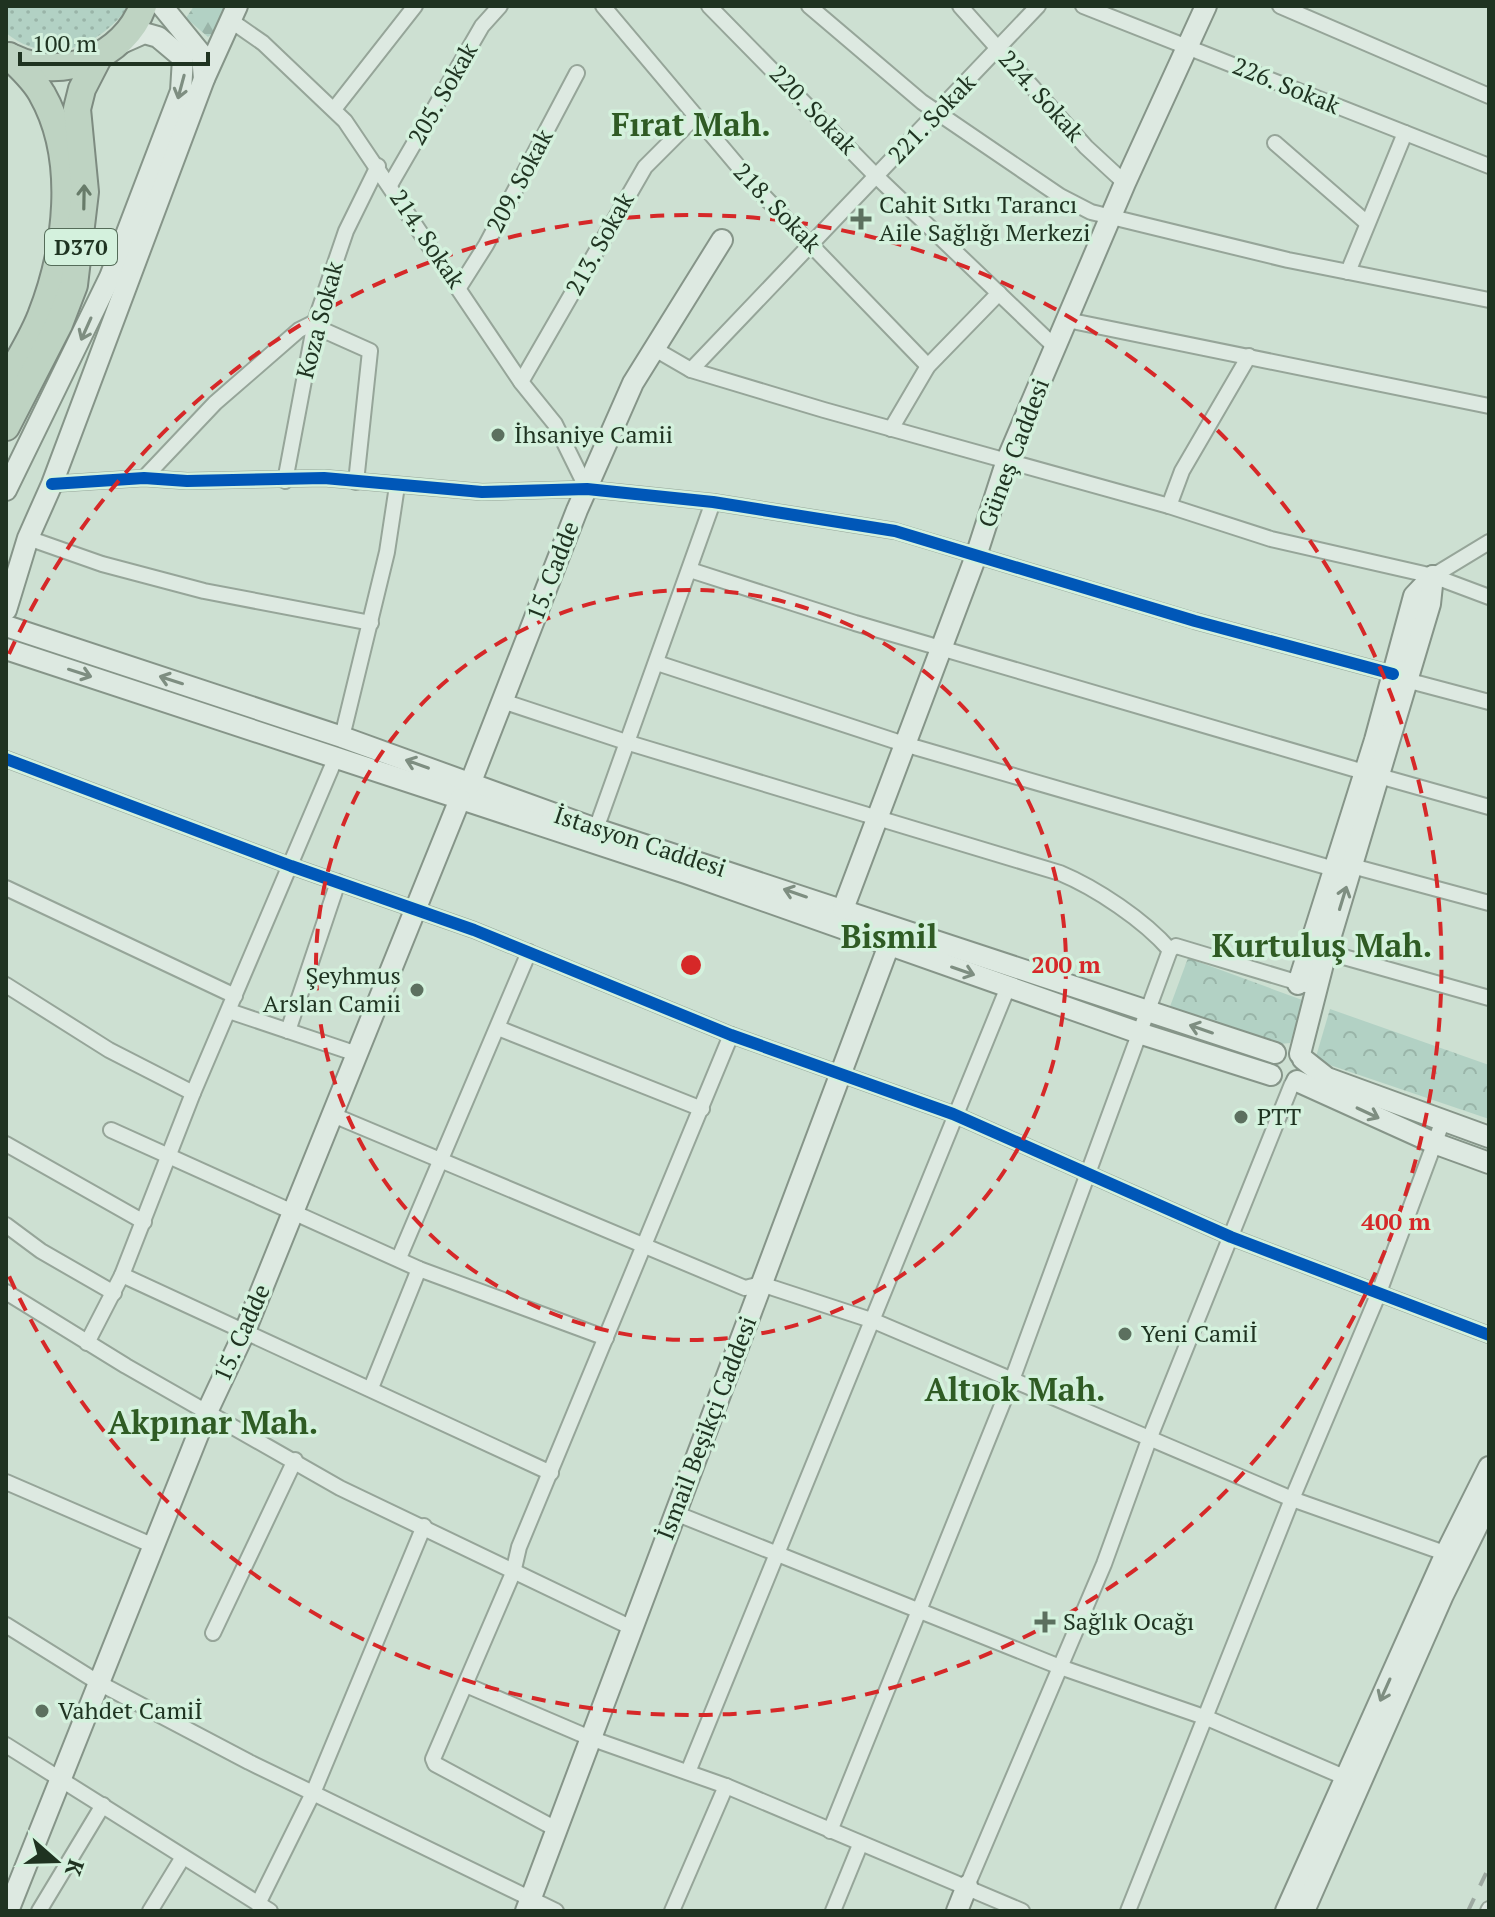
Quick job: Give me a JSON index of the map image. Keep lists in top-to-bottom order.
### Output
{
  "streets": {
    "highway": ["D370"],
    "street": [
      "226. Sokak",
      "205. Sokak",
      "224. Sokak",
      "220. Sokak",
      "221. Sokak",
      "209. Sokak",
      "218. Sokak",
      "214. Sokak",
      "213. Sokak",
      "Koza Sokak",
      "Güneş Caddesi",
      "15. Cadde",
      "İstasyon Caddesi",
      "İsmail Beşikçi Caddesi"
    ]
  },
  "crossings": [
    ["226. Sokak", "Güneş Caddesi"],
    ["205. Sokak", "214. Sokak"],
    ["224. Sokak", "221. Sokak"],
    ["224. Sokak", "Güneş Caddesi"],
    ["220. Sokak", "221. Sokak"],
    ["220. Sokak", "Güneş Caddesi"],
    ["221. Sokak", "218. Sokak"],
    ["209. Sokak", "214. Sokak"],
    ["218. Sokak", "213. Sokak"],
    ["214. Sokak", "213. Sokak"],
    ["214. Sokak", "Koza Sokak"],
    ["214. Sokak", "15. Cadde"],
    ["Güneş Caddesi", "İstasyon Caddesi"],
    ["15. Cadde", "İstasyon Caddesi"],
    ["İstasyon Caddesi", "İsmail Beşikçi Caddesi"]
  ],
  "districts": [
    "Fırat Mah.",
    "Bismil",
    "Kurtuluş Mah.",
    "Altıok Mah.",
    "Akpınar Mah."
  ],
  "places": {
    "health": ["Cahit Sıtkı Tarancı Aile Sağlığı Merkezi", "Sağlık Ocağı"],
    "other": [
      "İhsaniye Camii",
      "Şeyhmus Arslan Camii",
      "PTT",
      "Yeni Camiİ",
      "Vahdet Camiİ"
    ]
  },
  "scale_bar": "100 m",
  "north": "right",
  "rings": ["200 m", "400 m"]
}
